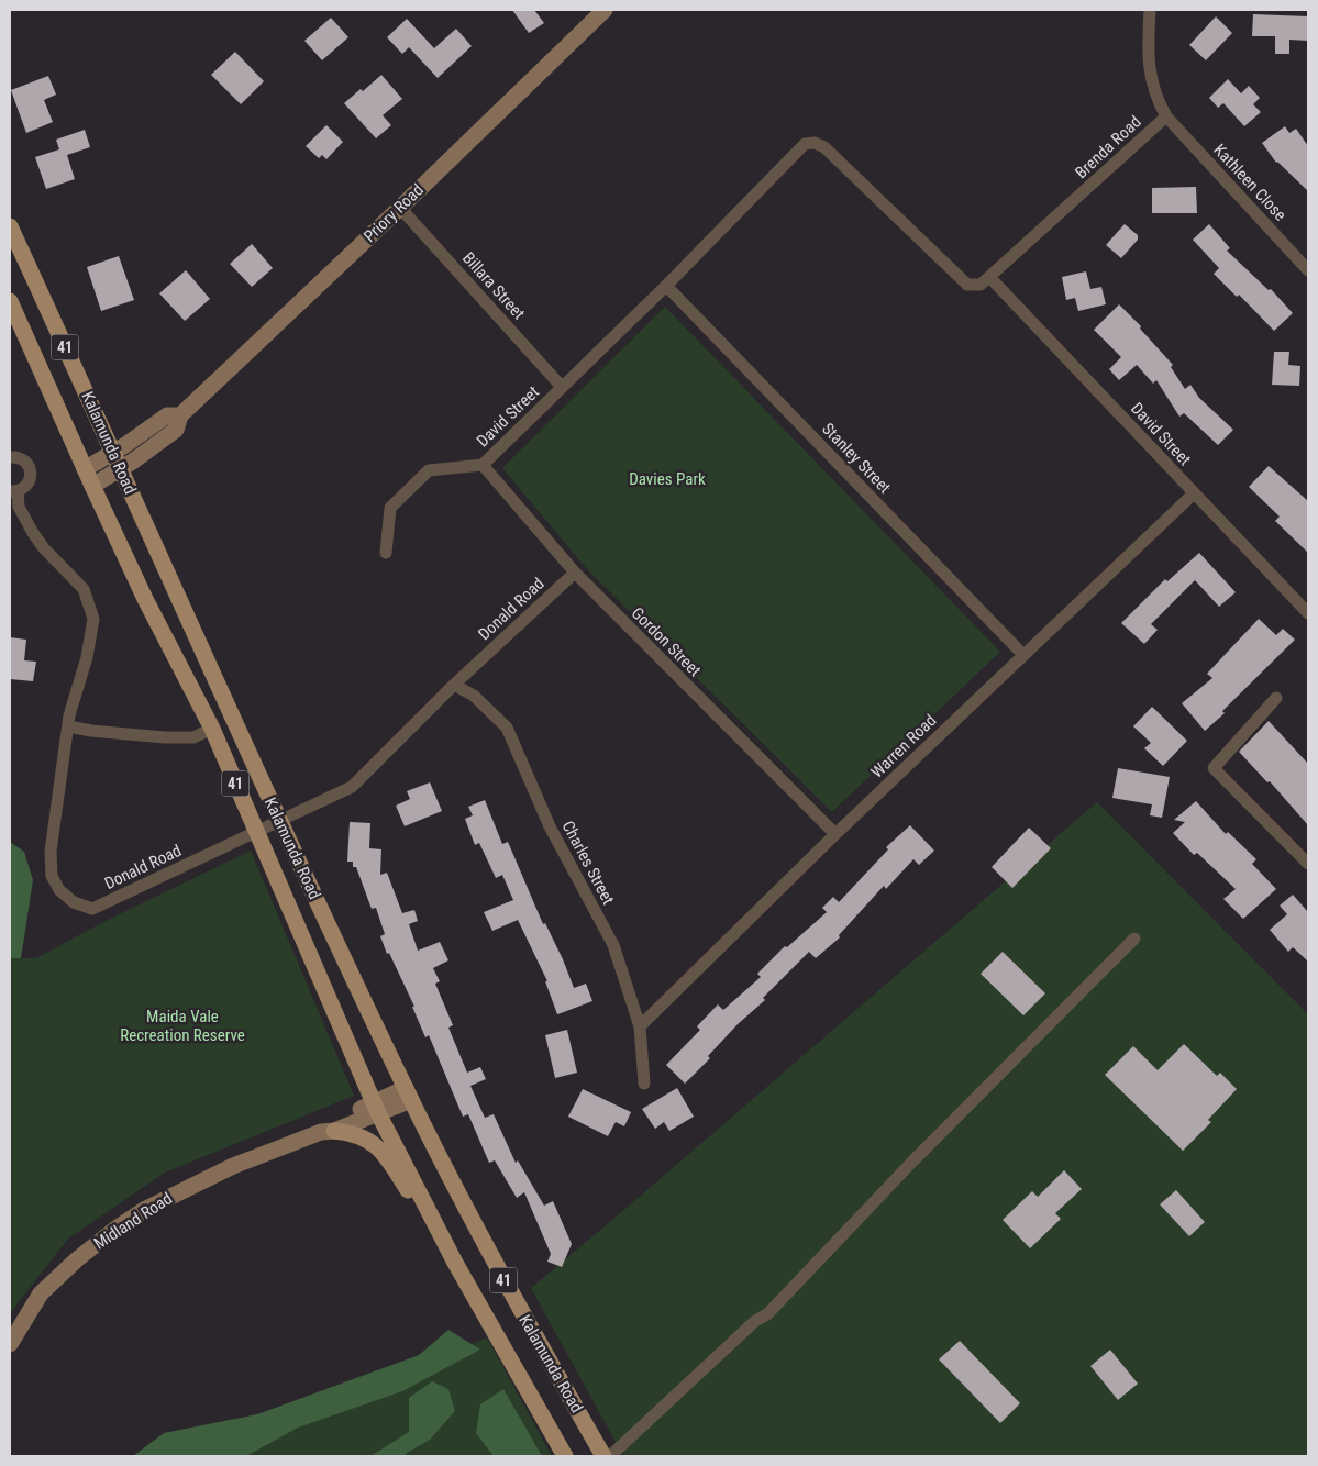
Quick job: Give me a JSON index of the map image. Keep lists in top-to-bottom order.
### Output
{
  "streets": {
    "main road": ["41", "Kalamunda Road"],
    "street": [
      "Brenda Road",
      "Kathleen Close",
      "Priory Road",
      "Billara Street",
      "David Street",
      "Stanley Street",
      "Donald Road",
      "Gordon Street",
      "Warren Road",
      "Charles Street",
      "Midland Road"
    ]
  },
  "crossings": [
    ["Brenda Road", "Kathleen Close"],
    ["Brenda Road", "David Street"],
    ["Priory Road", "Billara Street"],
    ["Priory Road", "Kalamunda Road"],
    ["Billara Street", "David Street"],
    ["David Street", "Stanley Street"],
    ["David Street", "Gordon Street"],
    ["David Street", "Warren Road"],
    ["Kalamunda Road", "Donald Road"],
    ["Kalamunda Road", "Midland Road"],
    ["Stanley Street", "Warren Road"],
    ["Donald Road", "Gordon Street"],
    ["Donald Road", "Charles Street"],
    ["Gordon Street", "Warren Road"],
    ["Warren Road", "Charles Street"]
  ],
  "parks": ["Davies Park", "Maida Vale Recreation Reserve"]
}
